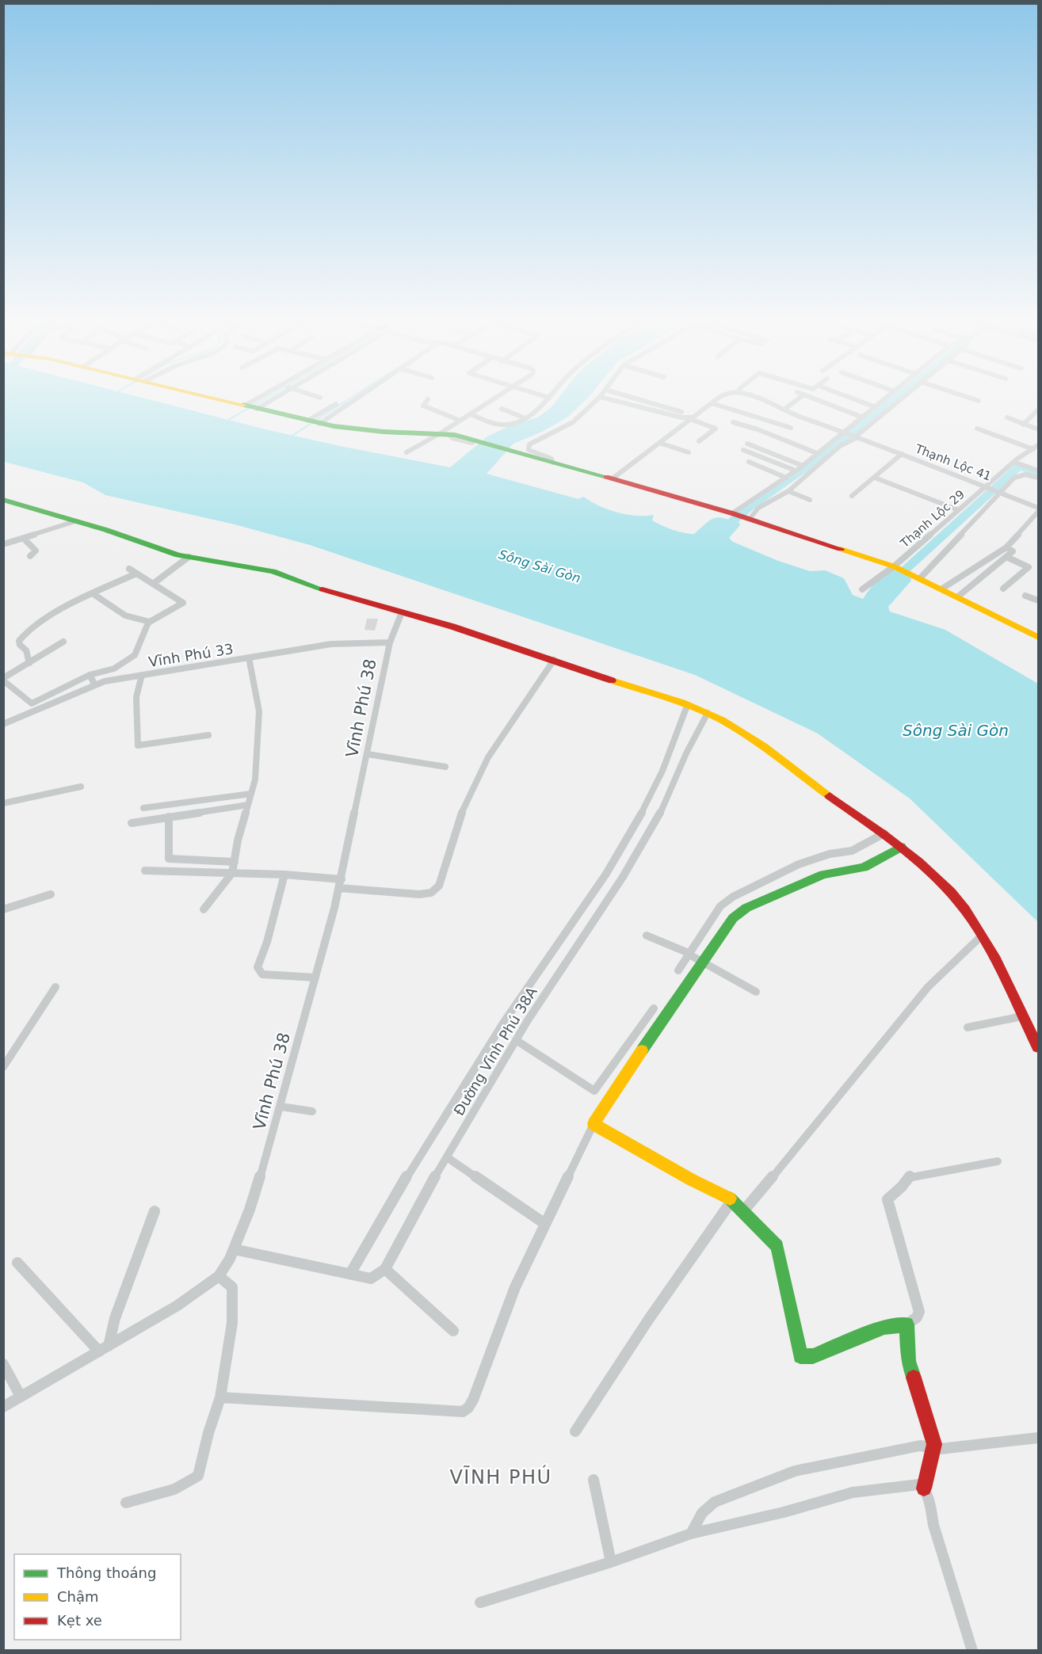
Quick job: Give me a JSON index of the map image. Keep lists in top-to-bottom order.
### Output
{
  "streets": {
    "street": [
      "Thạnh Lộc 41",
      "Thạnh Lộc 29",
      "Vĩnh Phú 33",
      "Vĩnh Phú 38",
      "Đường Vĩnh Phú 38A"
    ]
  },
  "crossings": [
    ["Thạnh Lộc 41", "Thạnh Lộc 29"],
    ["Vĩnh Phú 33", "Vĩnh Phú 38"]
  ],
  "districts": ["VĨNH PHÚ"],
  "water": ["Sông Sài Gòn"],
  "legend": ["Thông thoáng", "Chậm", "Kẹt xe"]
}
